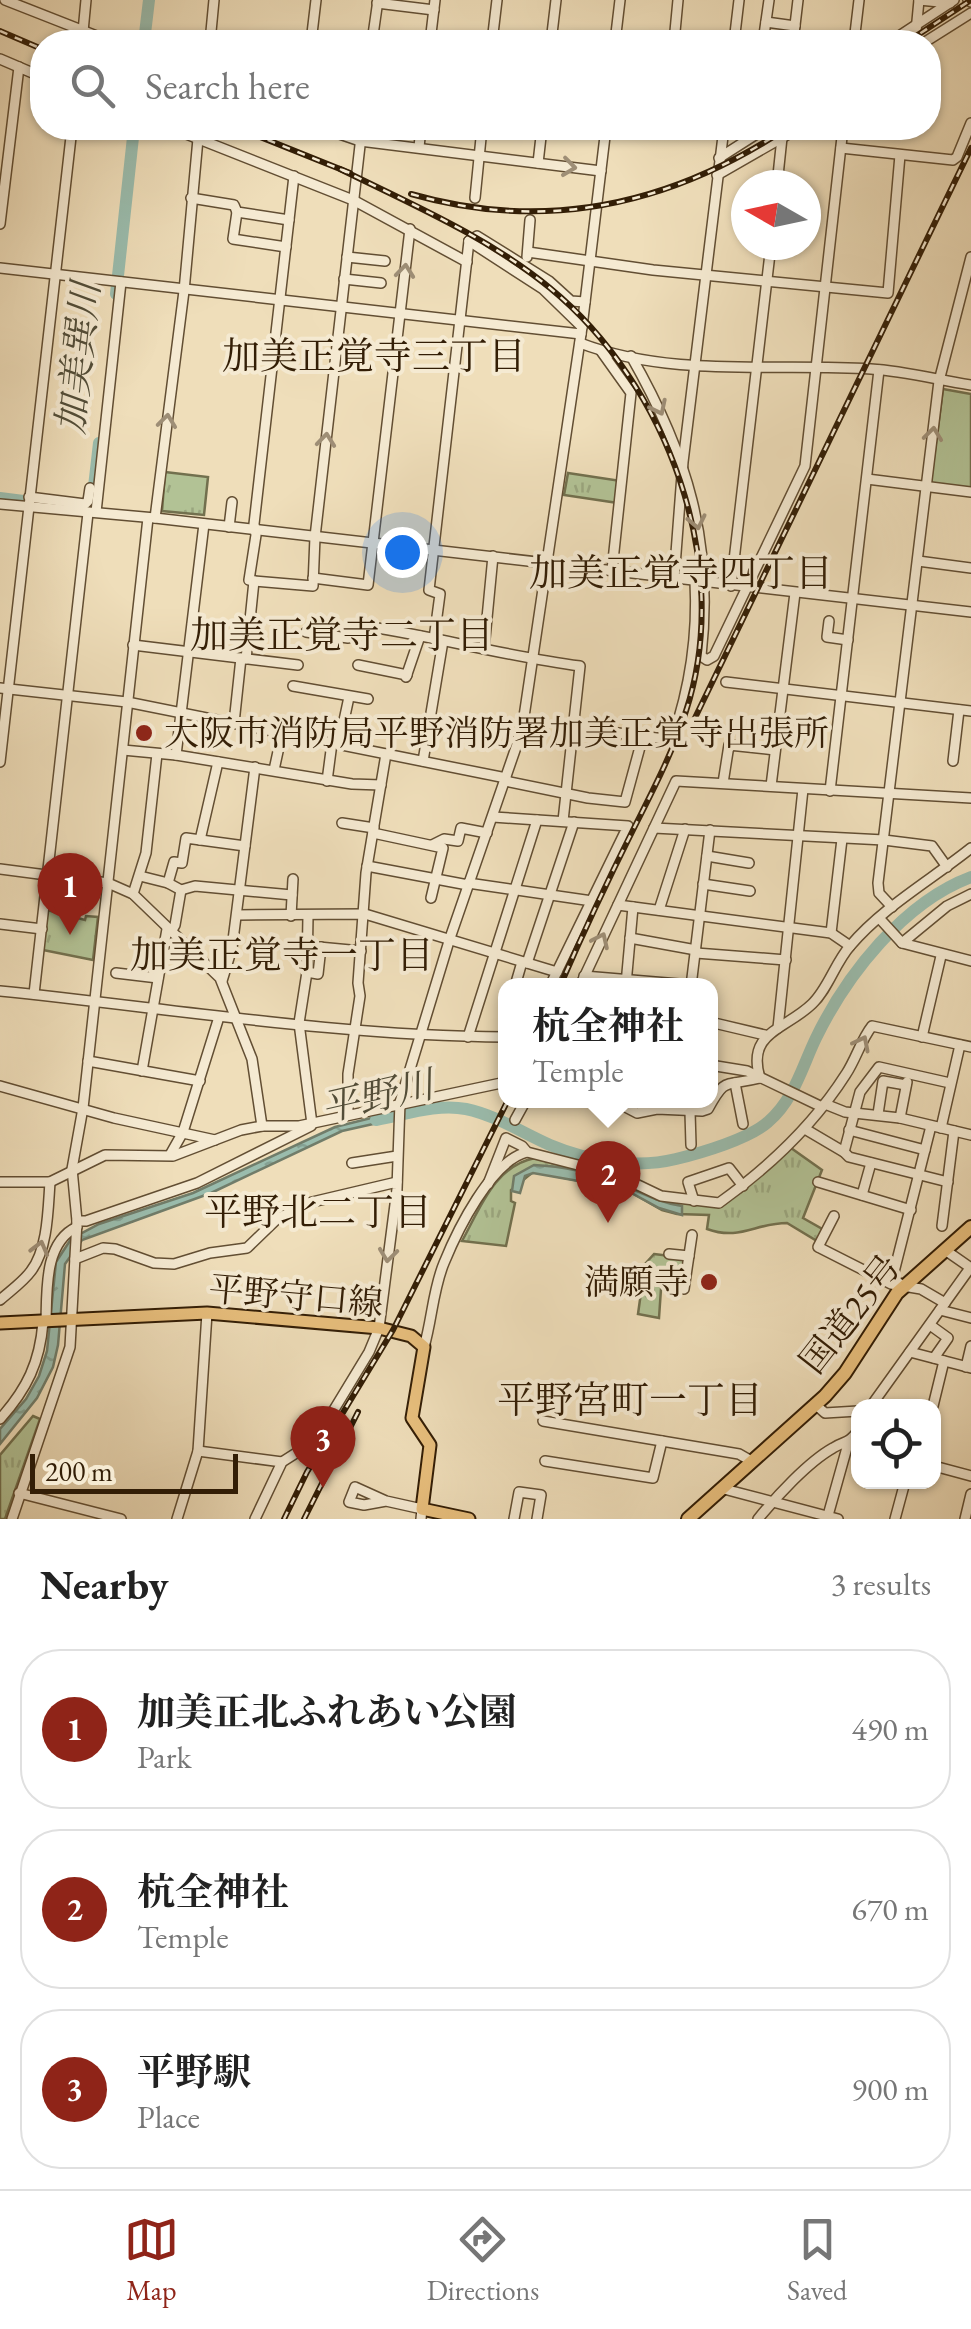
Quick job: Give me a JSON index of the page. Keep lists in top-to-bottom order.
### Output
{
  "streets": {
    "highway": ["国道25号"],
    "main road": ["平野守口線"]
  },
  "districts": [
    "加美正覚寺三丁目",
    "加美正覚寺四丁目",
    "加美正覚寺二丁目",
    "加美正覚寺一丁目",
    "平野北二丁目",
    "平野宮町一丁目"
  ],
  "water": ["加美巽川", "平野川"],
  "places": ["大阪市消防局平野消防署加美正覚寺出張所", "満願寺"],
  "scale_bar": "200 m",
  "north": "left",
  "page": {
    "search": "Search here",
    "pins": ["1", "2", "3"],
    "popup": ["杭全神社", "Temple"],
    "scale": "200 m",
    "heading": ["Nearby", "3 results"],
    "list": [
      {
        "mark": "1",
        "name": "加美正北ふれあい公園",
        "note": "Park",
        "value": "490 m"
      },
      {
        "mark": "2",
        "name": "杭全神社",
        "note": "Temple",
        "value": "670 m"
      },
      {
        "mark": "3",
        "name": "平野駅",
        "note": "Place",
        "value": "900 m"
      }
    ],
    "nav": ["Map", "Directions", "Saved"]
  }
}
